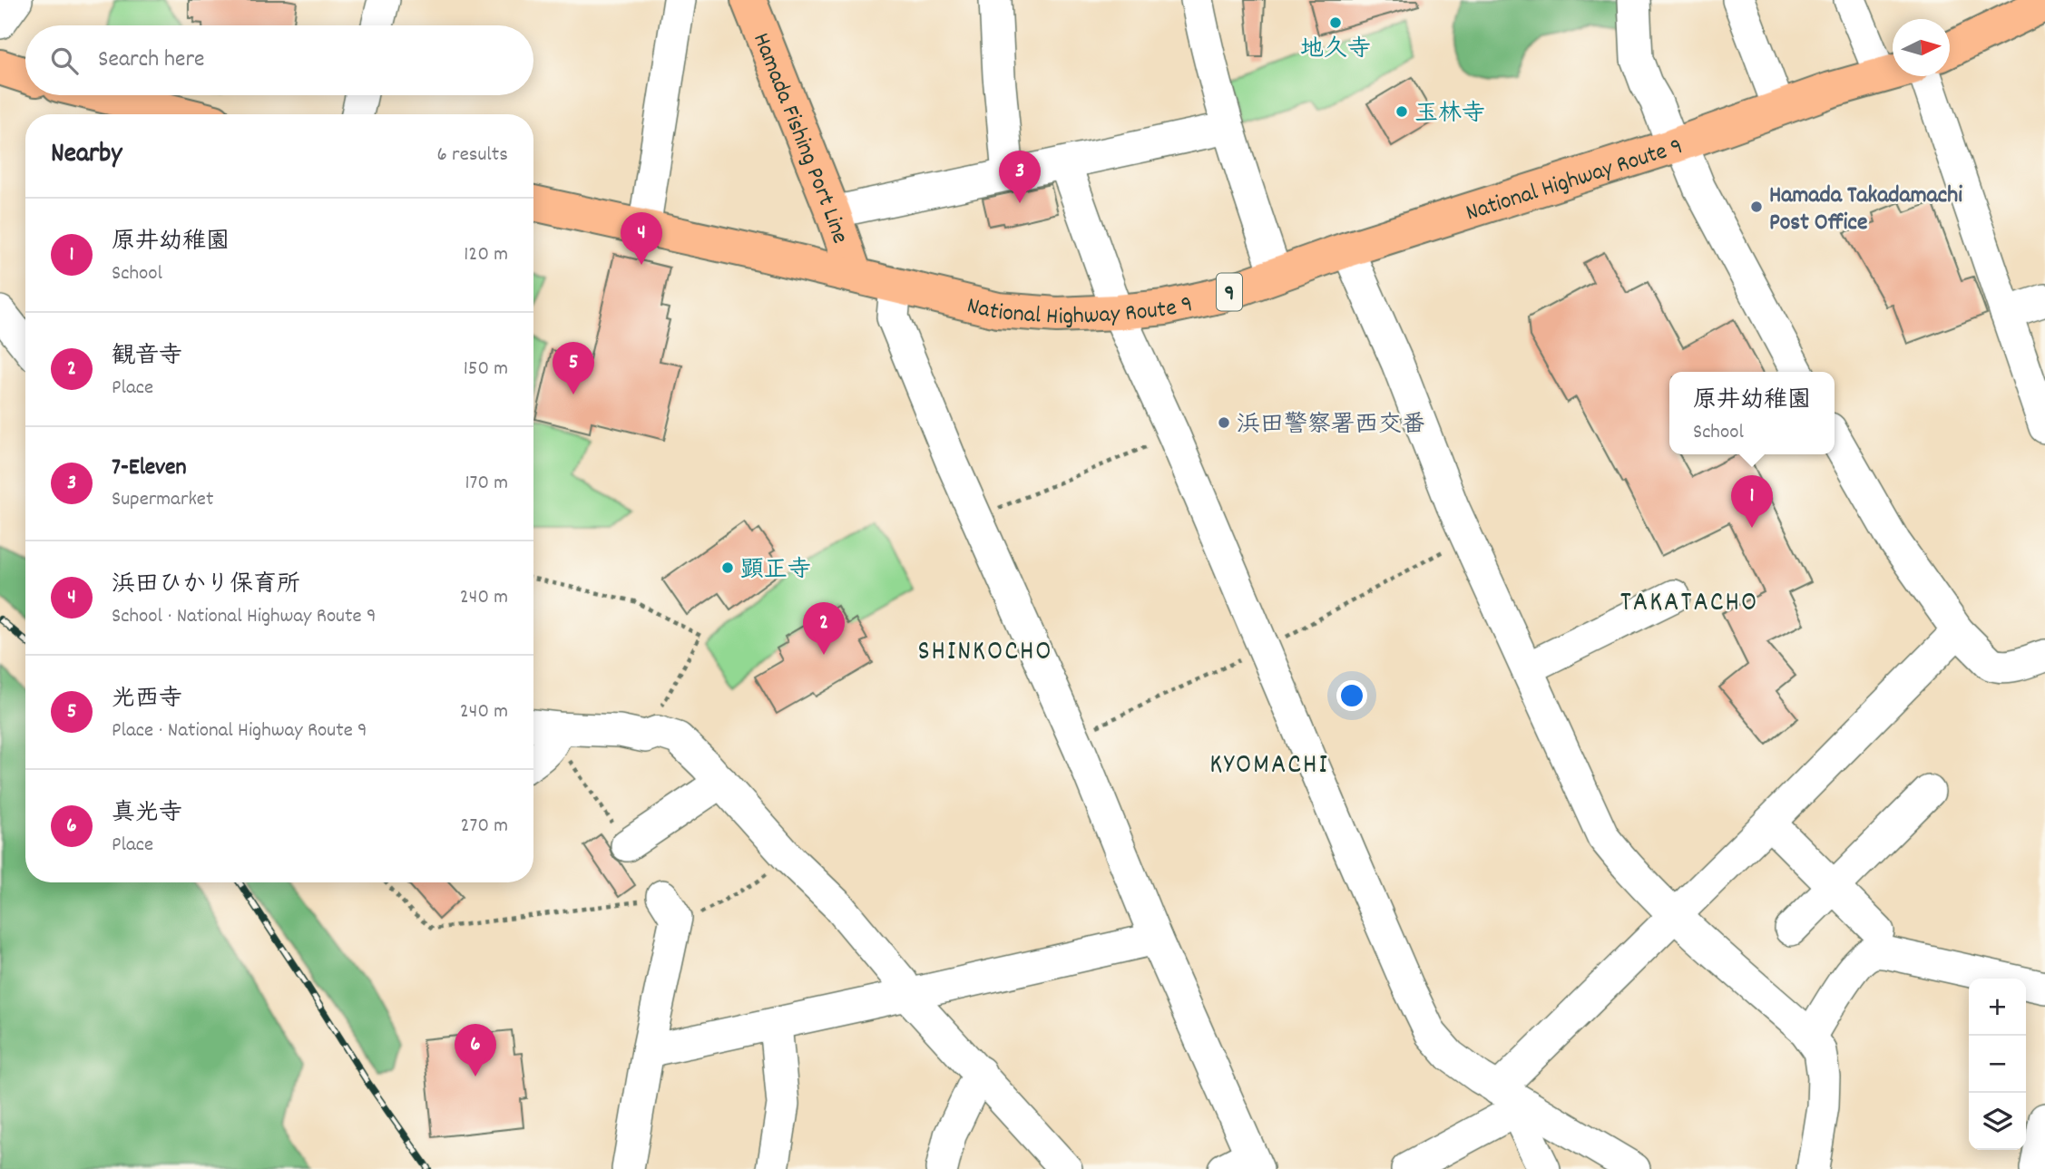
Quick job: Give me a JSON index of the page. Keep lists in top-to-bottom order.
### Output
{
  "streets": {
    "main road": ["Hamada Fishing Port Line", "National Highway Route 9", "9"]
  },
  "crossings": [
    ["Hamada Fishing Port Line", "National Highway Route 9"]
  ],
  "districts": ["TAKATACHO", "SHINKOCHO", "KYOMACHI"],
  "places": [
    "地久寺",
    "玉林寺",
    "Hamada Takadamachi Post Office",
    "浜田警察署西交番",
    "顕正寺"
  ],
  "north": "right",
  "page": {
    "search": "Search here",
    "heading": ["Nearby", "6 results"],
    "pins": [
      "3",
      "4",
      "5",
      "1",
      "2",
      "6"
    ],
    "list": [
      {
        "mark": "1",
        "name": "原井幼稚園",
        "note": "School",
        "value": "120 m"
      },
      {
        "mark": "2",
        "name": "観音寺",
        "note": "Place",
        "value": "150 m"
      },
      {
        "mark": "3",
        "name": "7-Eleven",
        "note": "Supermarket",
        "value": "170 m"
      },
      {
        "mark": "4",
        "name": "浜田ひかり保育所",
        "note": "School · National Highway Route 9",
        "value": "240 m"
      },
      {
        "mark": "5",
        "name": "光西寺",
        "note": "Place · National Highway Route 9",
        "value": "240 m"
      },
      {
        "mark": "6",
        "name": "真光寺",
        "note": "Place",
        "value": "270 m"
      }
    ],
    "popup": ["原井幼稚園", "School"],
    "map_buttons": ["+", "−"]
  }
}
